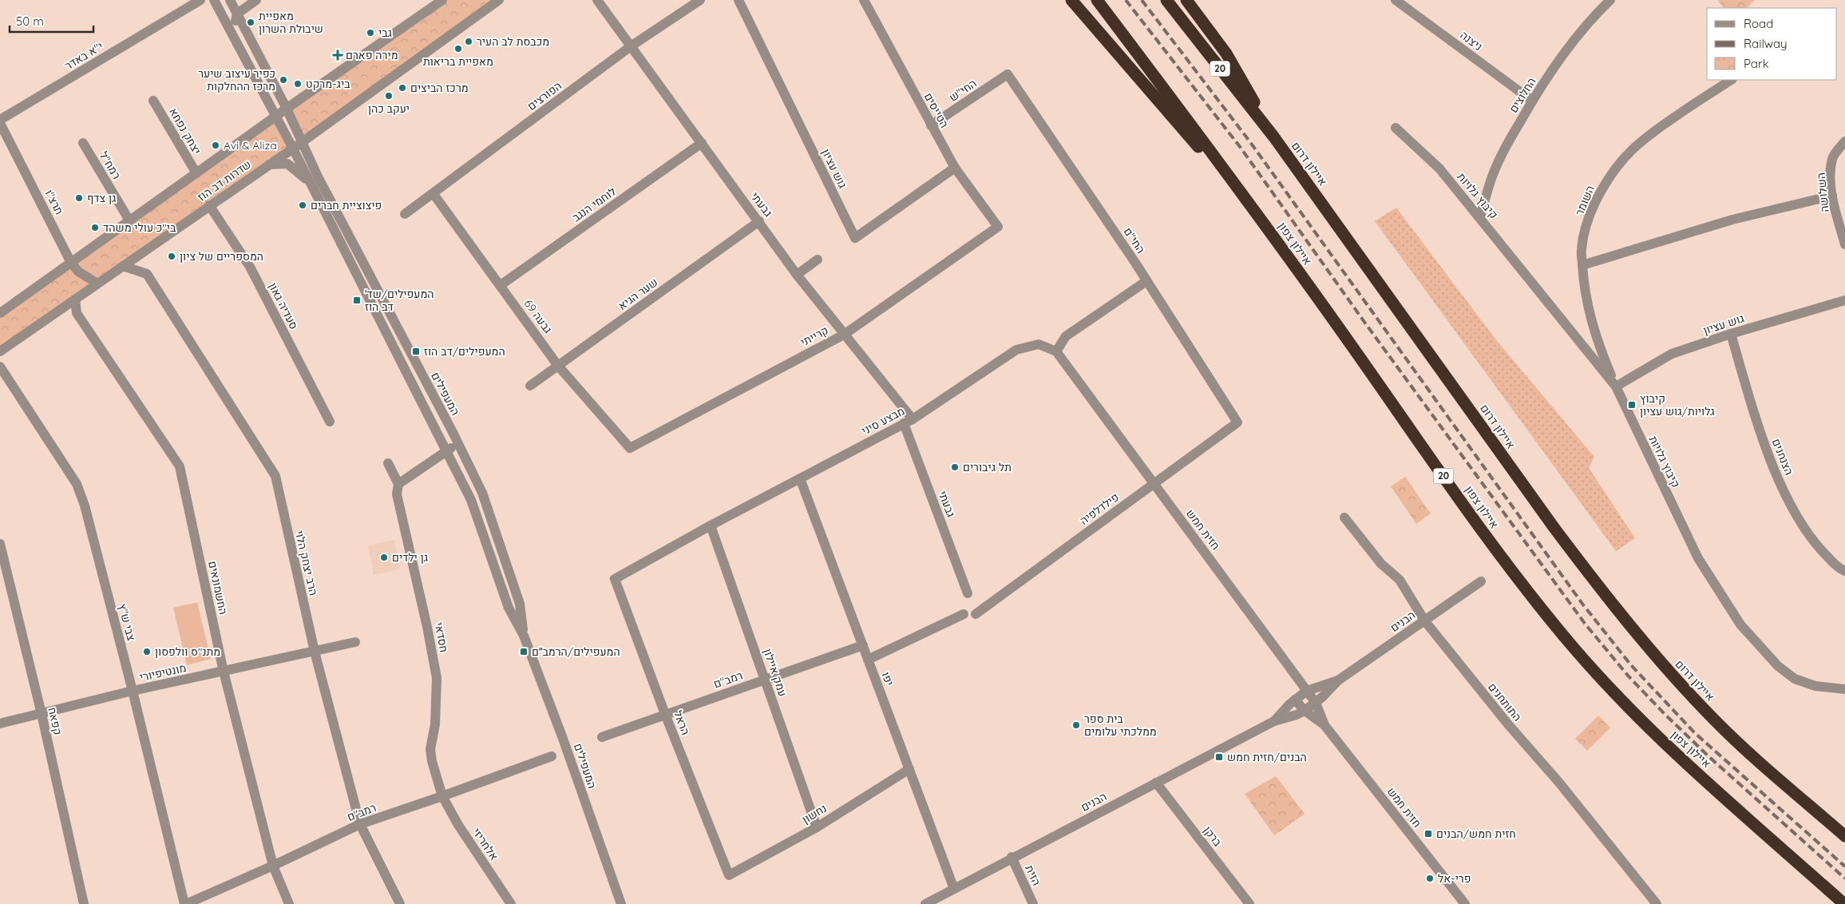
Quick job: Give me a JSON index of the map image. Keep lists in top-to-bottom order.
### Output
{
  "streets": {
    "highway": ["20", "איילון דרום", "איילון צפון"],
    "street": [
      "ניצנה",
      "י\"א באדר",
      "החי\"ש",
      "החלוצים",
      "הפורצים",
      "הטייסים",
      "יצחק נפחא",
      "רמח\"ל",
      "גוש עציון",
      "שדרות דב הוז",
      "השלושה",
      "קיבוץ גלויות",
      "השומר",
      "תרצ\"ו",
      "לוחמי הנגב",
      "גבעתי",
      "החי\"ם",
      "שער הגיא",
      "סעדיה גאון",
      "גבעה 69",
      "קרייתי",
      "המעפילים",
      "מבצע סיני",
      "הצנחנים",
      "פילדלפיה",
      "חזית חמש",
      "הרב יצחק הלוי",
      "החשמונאים",
      "הבנים",
      "צבי ש\"ץ",
      "חסדאי",
      "מונטיפיורי",
      "עמק איילון",
      "יפו",
      "רמב\"ם",
      "התותחנים",
      "קפאח",
      "הראל",
      "נחשון",
      "ברקן",
      "אלחריזי",
      "הזית"
    ]
  },
  "crossings": [
    ["ניצנה", "החלוצים"],
    ["החי\"ש", "הטייסים"],
    ["החי\"ש", "החי\"ם"],
    ["החלוצים", "קיבוץ גלויות"],
    ["הפורצים", "גבעתי"],
    ["הפורצים", "גבעה 69"],
    ["הטייסים", "גוש עציון"],
    ["הטייסים", "קרייתי"],
    ["יצחק נפחא", "שדרות דב הוז"],
    ["רמח\"ל", "שדרות דב הוז"],
    ["גוש עציון", "קיבוץ גלויות"],
    ["גוש עציון", "השומר"],
    ["גוש עציון", "הצנחנים"],
    ["שדרות דב הוז", "תרצ\"ו"],
    ["שדרות דב הוז", "סעדיה גאון"],
    ["שדרות דב הוז", "המעפילים"],
    ["שדרות דב הוז", "הרב יצחק הלוי"],
    ["שדרות דב הוז", "החשמונאים"],
    ["קיבוץ גלויות", "השומר"],
    ["לוחמי הנגב", "גבעתי"],
    ["לוחמי הנגב", "גבעה 69"],
    ["גבעתי", "שער הגיא"],
    ["גבעתי", "קרייתי"],
    ["גבעתי", "מבצע סיני"],
    ["החי\"ם", "פילדלפיה"],
    ["שער הגיא", "גבעה 69"],
    ["גבעה 69", "קרייתי"],
    ["מבצע סיני", "חזית חמש"],
    ["מבצע סיני", "עמק איילון"],
    ["מבצע סיני", "יפו"],
    ["מבצע סיני", "הראל"],
    ["פילדלפיה", "חזית חמש"],
    ["חזית חמש", "הבנים"],
    ["הרב יצחק הלוי", "מונטיפיורי"],
    ["הרב יצחק הלוי", "רמב\"ם"],
    ["החשמונאים", "מונטיפיורי"],
    ["החשמונאים", "רמב\"ם"],
    ["הבנים", "יפו"],
    ["הבנים", "התותחנים"],
    ["הבנים", "ברקן"],
    ["הבנים", "הזית"],
    ["צבי ש\"ץ", "מונטיפיורי"],
    ["צבי ש\"ץ", "רמב\"ם"],
    ["חסדאי", "רמב\"ם"],
    ["חסדאי", "אלחריזי"],
    ["מונטיפיורי", "קפאח"],
    ["עמק איילון", "רמב\"ם"],
    ["עמק איילון", "נחשון"],
    ["יפו", "רמב\"ם"],
    ["יפו", "נחשון"],
    ["רמב\"ם", "הראל"],
    ["רמב\"ם", "אלחריזי"],
    ["הראל", "נחשון"]
  ],
  "places": {
    "other": [
      "מאפיית שיבולת השרון",
      "גבי",
      "מכבסת לב העיר",
      "מאפיית בריאות",
      "כפיר עיצוב שיער מרכז ההחלקות",
      "ביג-מרקט",
      "מרכז הביצים",
      "יעקב כהן",
      "Avi & Aliza",
      "גן צדף",
      "פיצוציית חברים",
      "בי\"כ עולי משהד",
      "המספריים של ציון",
      "תל גיבורים",
      "גן ילדים",
      "מתנ''ס וולפסון",
      "בית ספר ממלכתי עלומים",
      "פרי-אל"
    ],
    "health": ["מירה פארם"],
    "transit": [
      "המעפילים/שד׳ דב הוז",
      "המעפילים/דב הוז",
      "קיבוץ גלויות/גוש עציון",
      "המעפילים/הרמב״ם",
      "הבנים/חזית חמש",
      "חזית חמש/הבנים"
    ]
  },
  "legend": ["Road", "Railway", "Park"],
  "scale_bar": "50 m"
}
